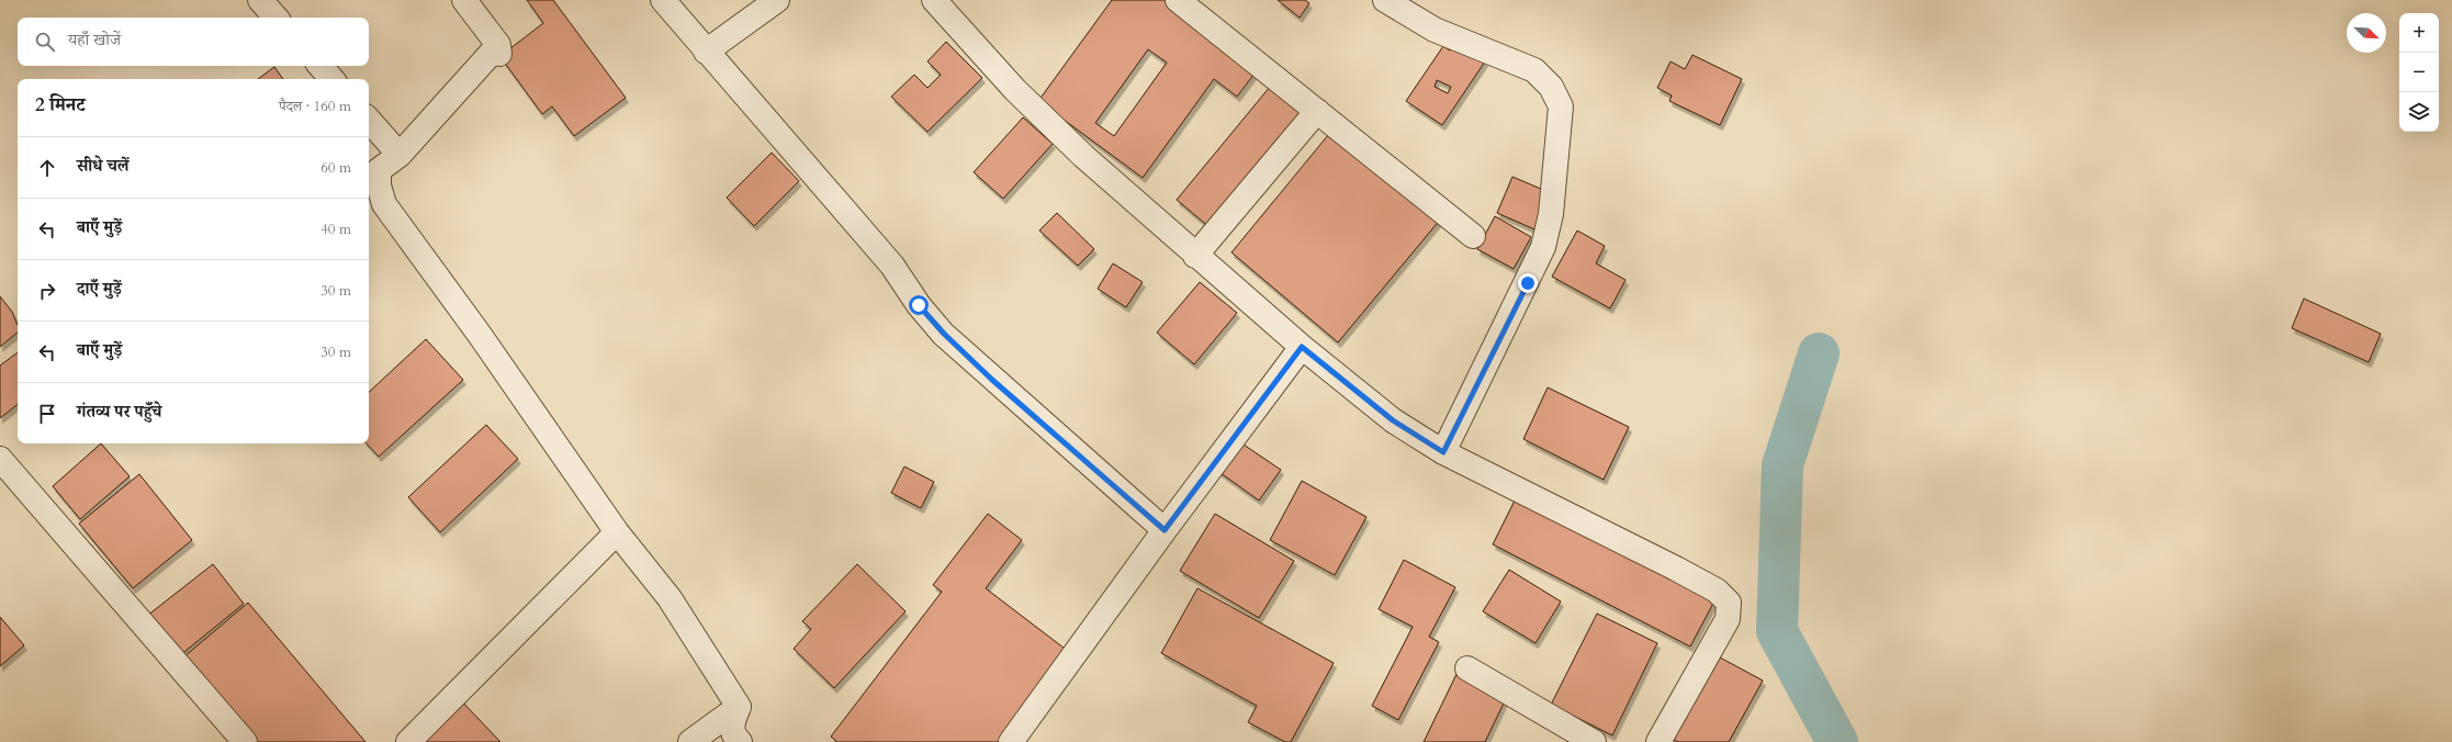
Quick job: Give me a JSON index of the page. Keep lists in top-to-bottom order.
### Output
{
  "north": "bottom right",
  "page": {
    "map_buttons": ["+", "−"],
    "search": "यहाँ खोजें",
    "heading": ["2 मिनट", "पैदल · 160 m"],
    "list": [
      ["सीधे चलें", "60 m"],
      ["बाएँ मुड़ें", "40 m"],
      ["दाएँ मुड़ें", "30 m"],
      ["बाएँ मुड़ें", "30 m"],
      "गंतव्य पर पहुँचे"
    ]
  }
}
